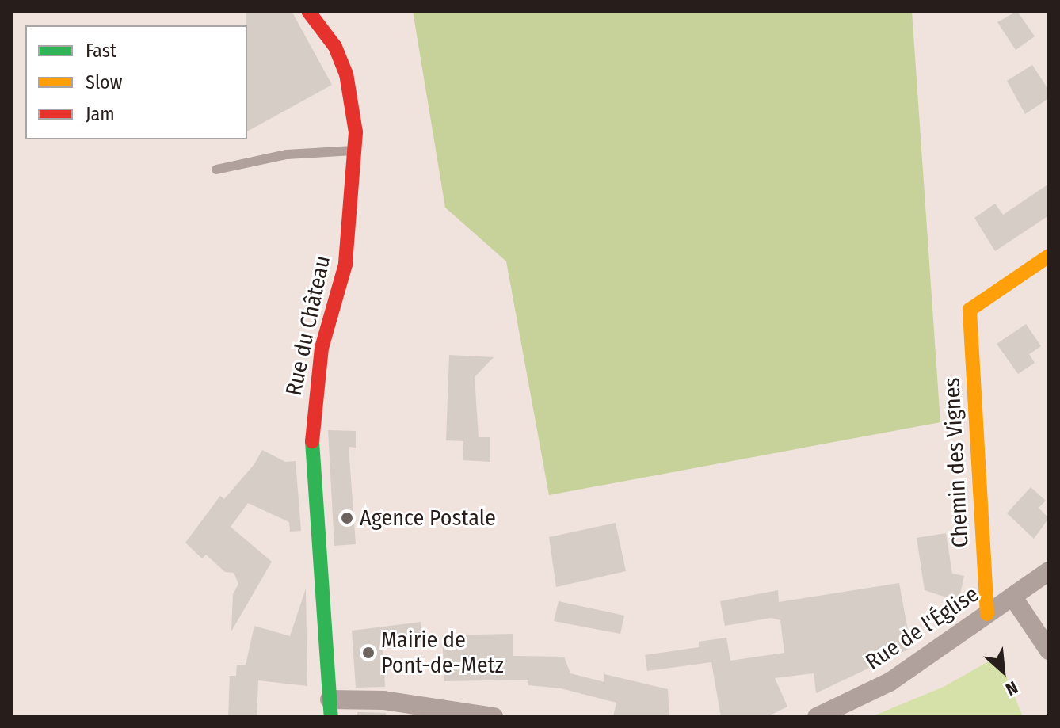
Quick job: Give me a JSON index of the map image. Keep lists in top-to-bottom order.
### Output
{
  "streets": {
    "street": ["Rue du Château", "Chemin des Vignes", "Rue de l'Église"]
  },
  "crossings": [
    ["Chemin des Vignes", "Rue de l'Église"]
  ],
  "places": ["Agence Postale", "Mairie de Pont-de-Metz"],
  "legend": ["Fast", "Slow", "Jam"],
  "north": "bottom right"
}
